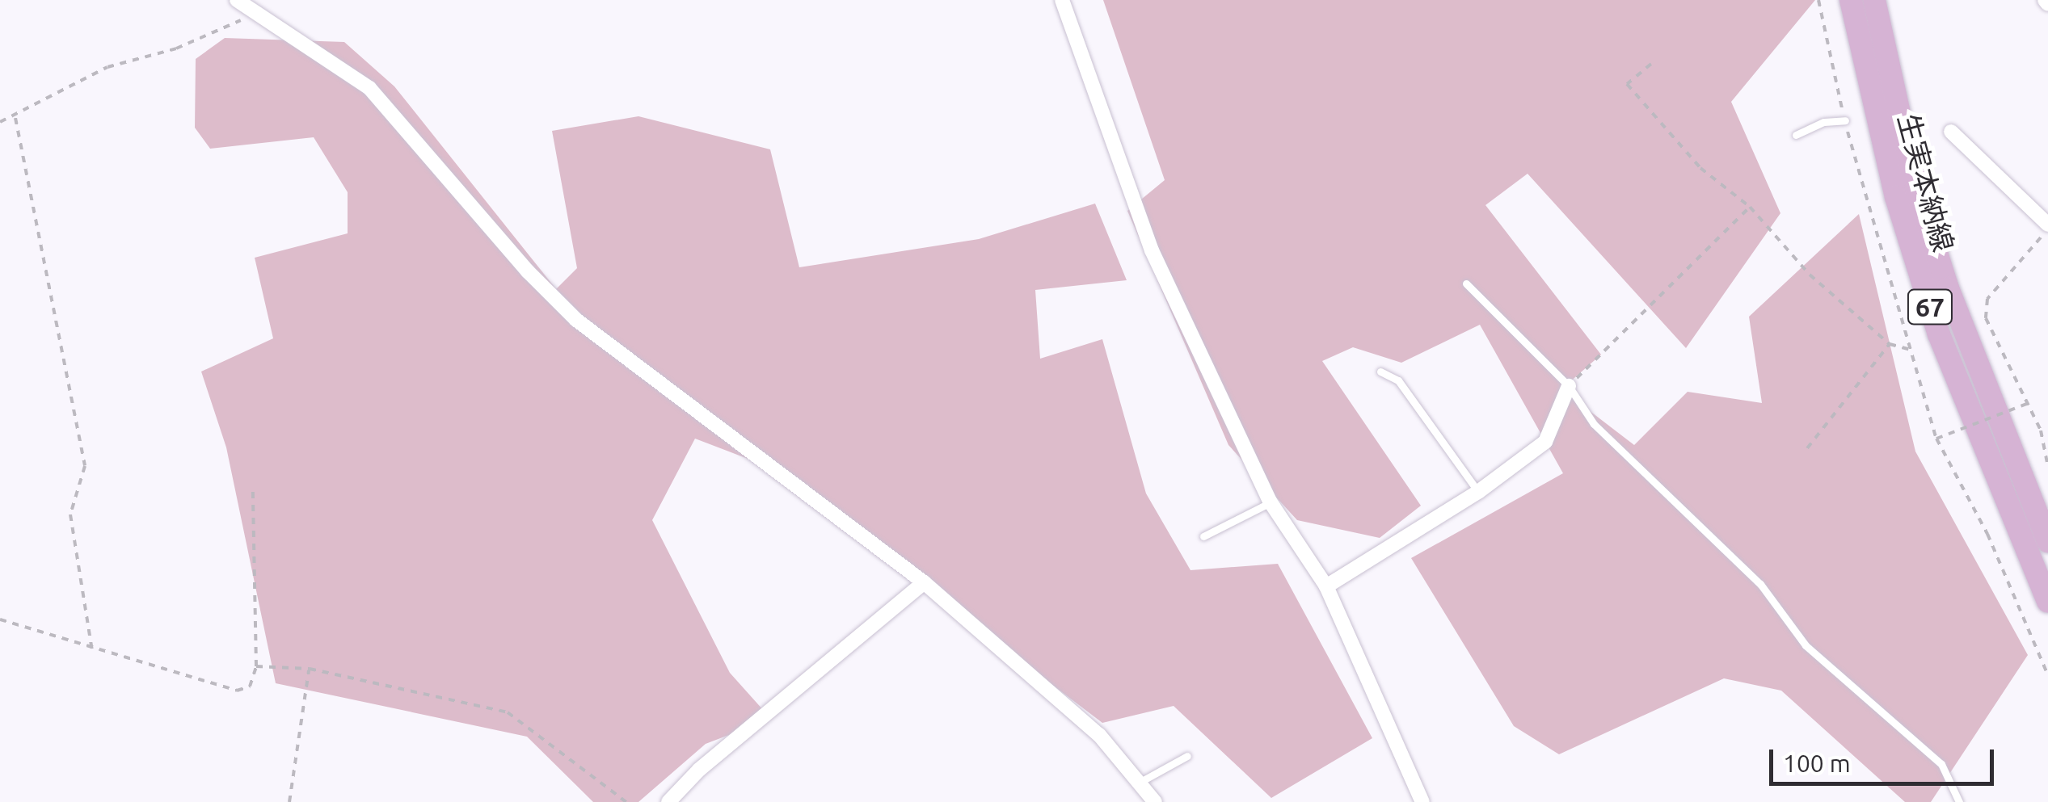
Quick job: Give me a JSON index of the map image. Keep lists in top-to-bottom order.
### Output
{
  "streets": {
    "main road": ["生実本納線", "67"]
  },
  "scale_bar": "100 m"
}
